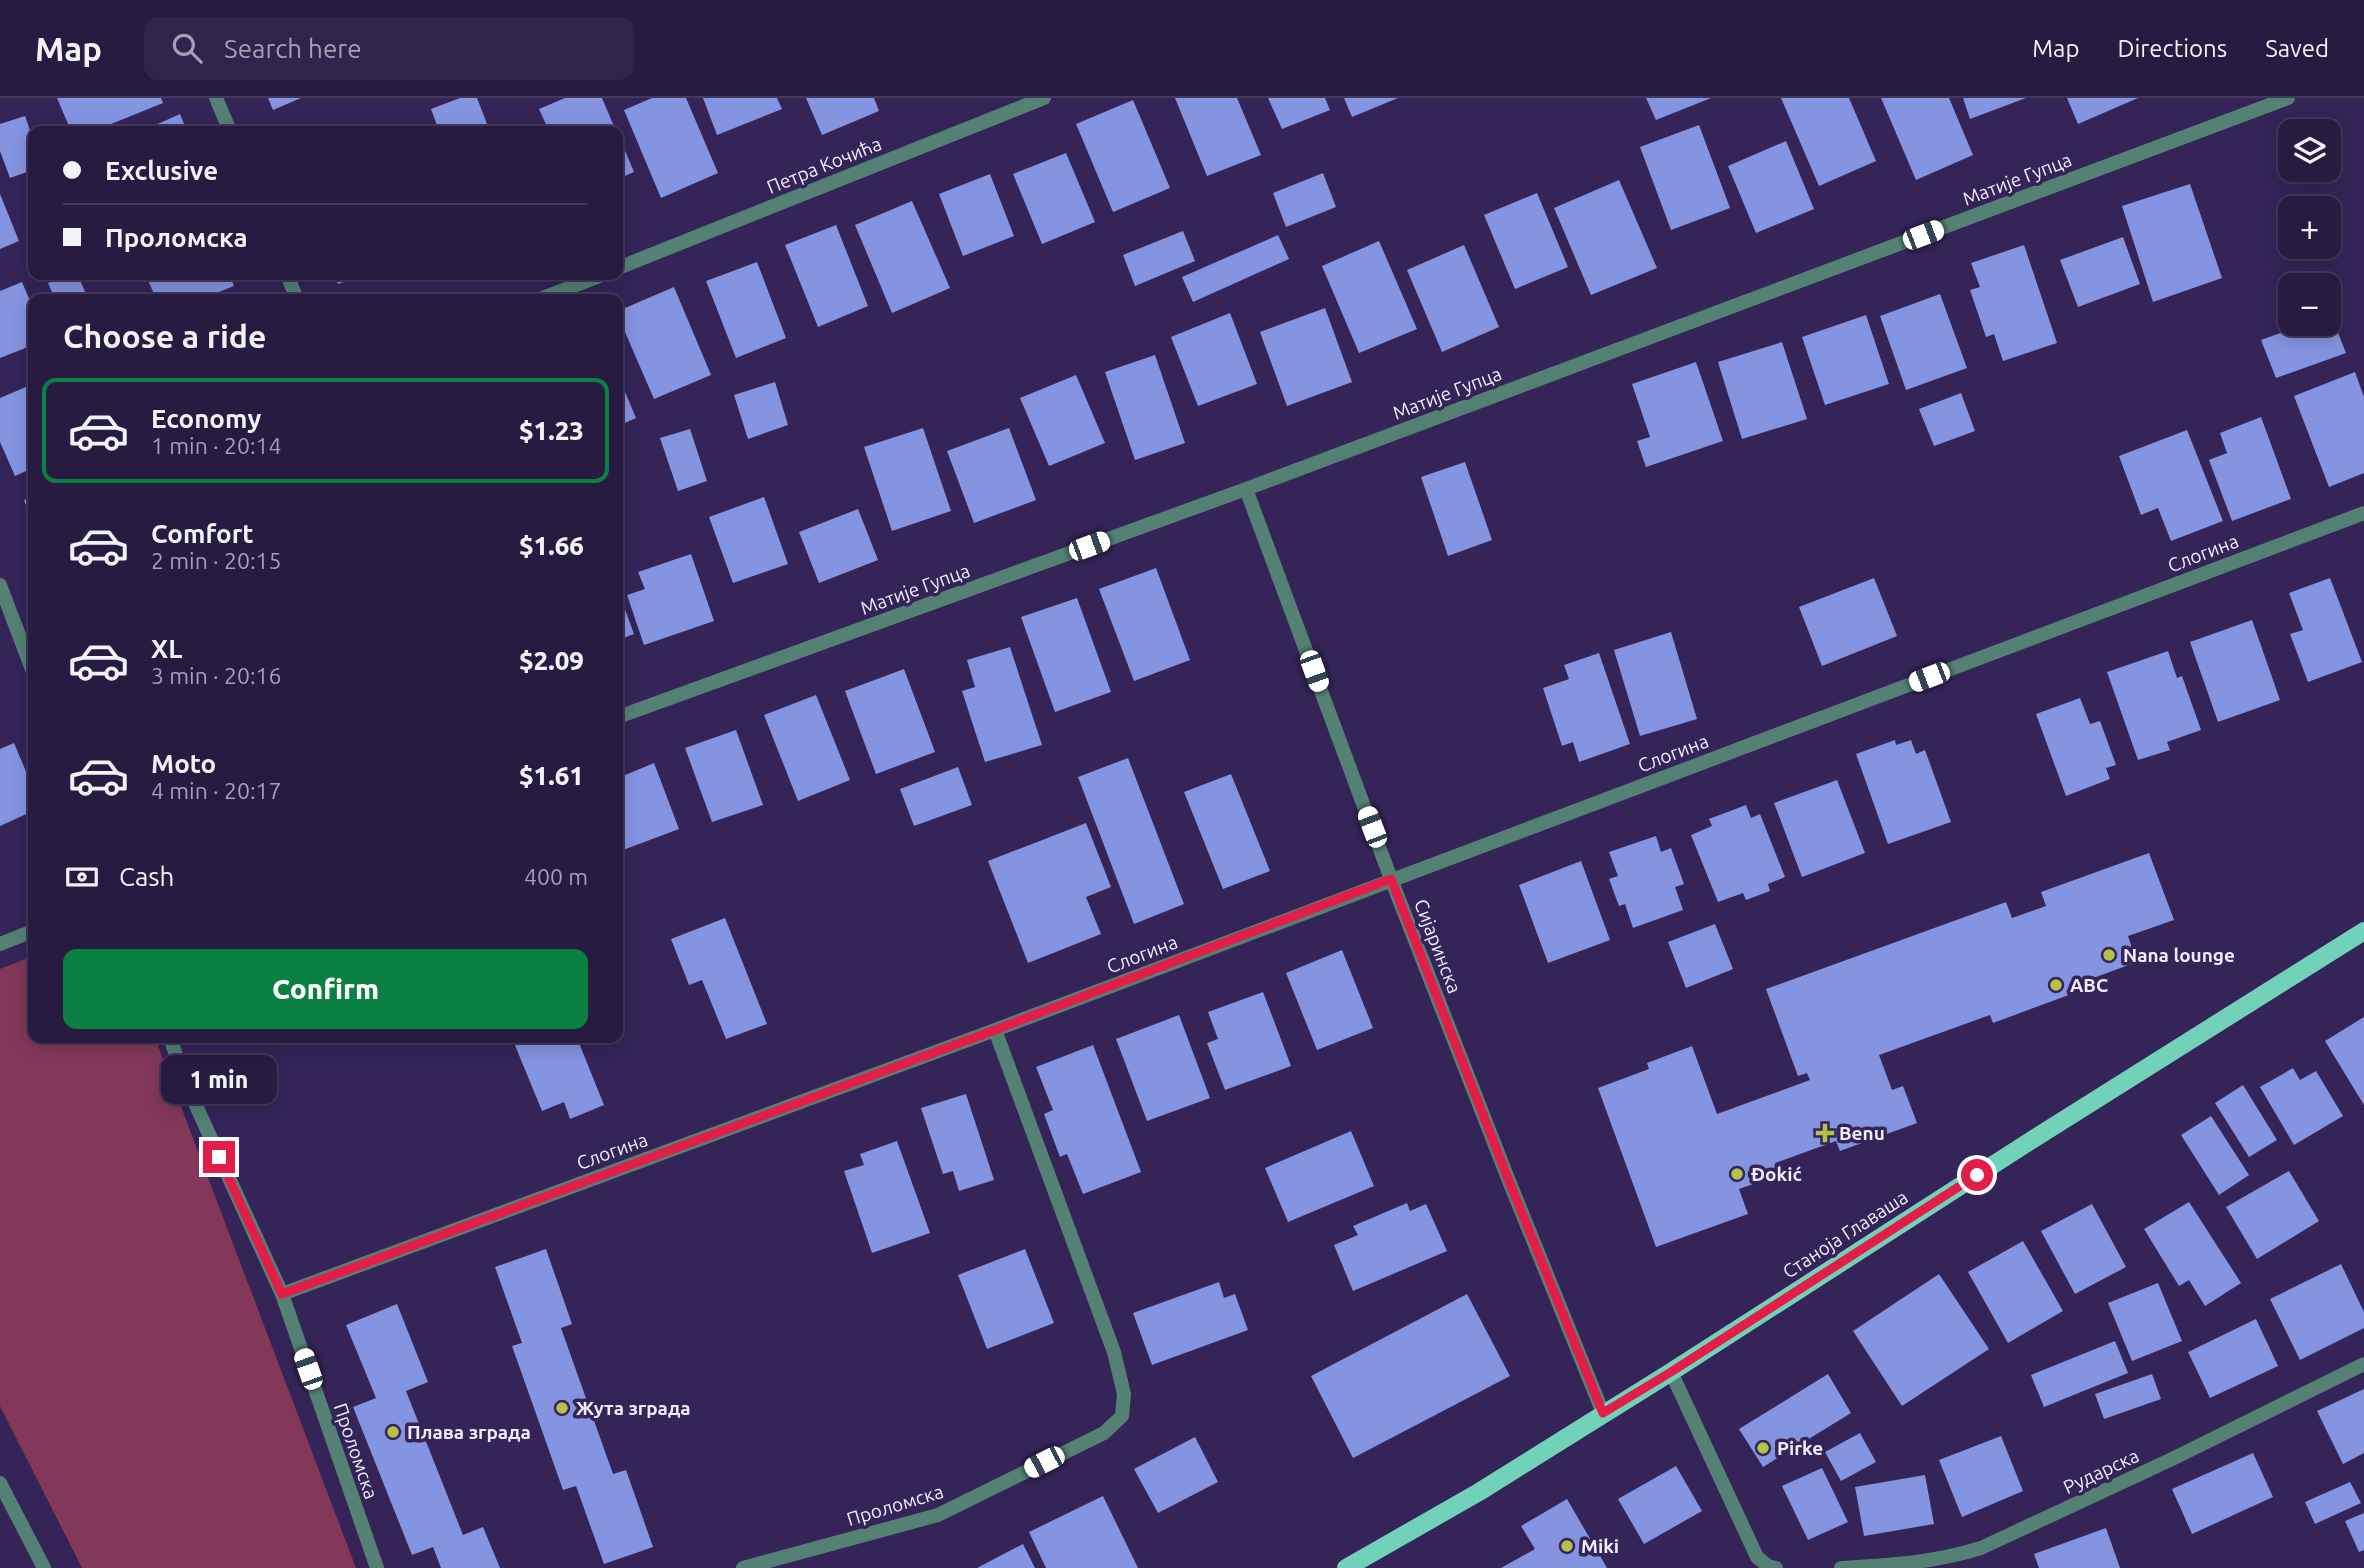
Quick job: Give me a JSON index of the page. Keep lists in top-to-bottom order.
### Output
{
  "streets": {
    "main road": ["Станоја Главаша"],
    "street": [
      "Петра Кочића",
      "Матије Гупца",
      "Слогина",
      "Сијаринска",
      "Проломска",
      "Рударска"
    ]
  },
  "crossings": [
    ["Матије Гупца", "Сијаринска"],
    ["Слогина", "Сијаринска"],
    ["Слогина", "Проломска"],
    ["Сијаринска", "Станоја Главаша"]
  ],
  "places": {
    "other": [
      "Nana lounge",
      "ABC",
      "Đokić",
      "Жута зграда",
      "Плава зграда",
      "Pirke",
      "Miki"
    ],
    "health": ["Benu"]
  },
  "page": {
    "header": "Map",
    "search": "Search here",
    "nav": ["Map", "Directions", "Saved"],
    "map_buttons": ["+", "−"],
    "banner": ["Exclusive", "Проломска"],
    "heading": "Choose a ride",
    "list": [
      {
        "name": "Economy",
        "note": "1 min · 20:14",
        "value": "$1.23"
      },
      {
        "name": "Comfort",
        "note": "2 min · 20:15",
        "value": "$1.66"
      },
      {
        "name": "XL",
        "note": "3 min · 20:16",
        "value": "$2.09"
      },
      {
        "name": "Moto",
        "note": "4 min · 20:17",
        "value": "$1.61"
      }
    ],
    "pay": ["Cash", "400 m"],
    "buttons": "Confirm",
    "bubble": "1 min"
  }
}
